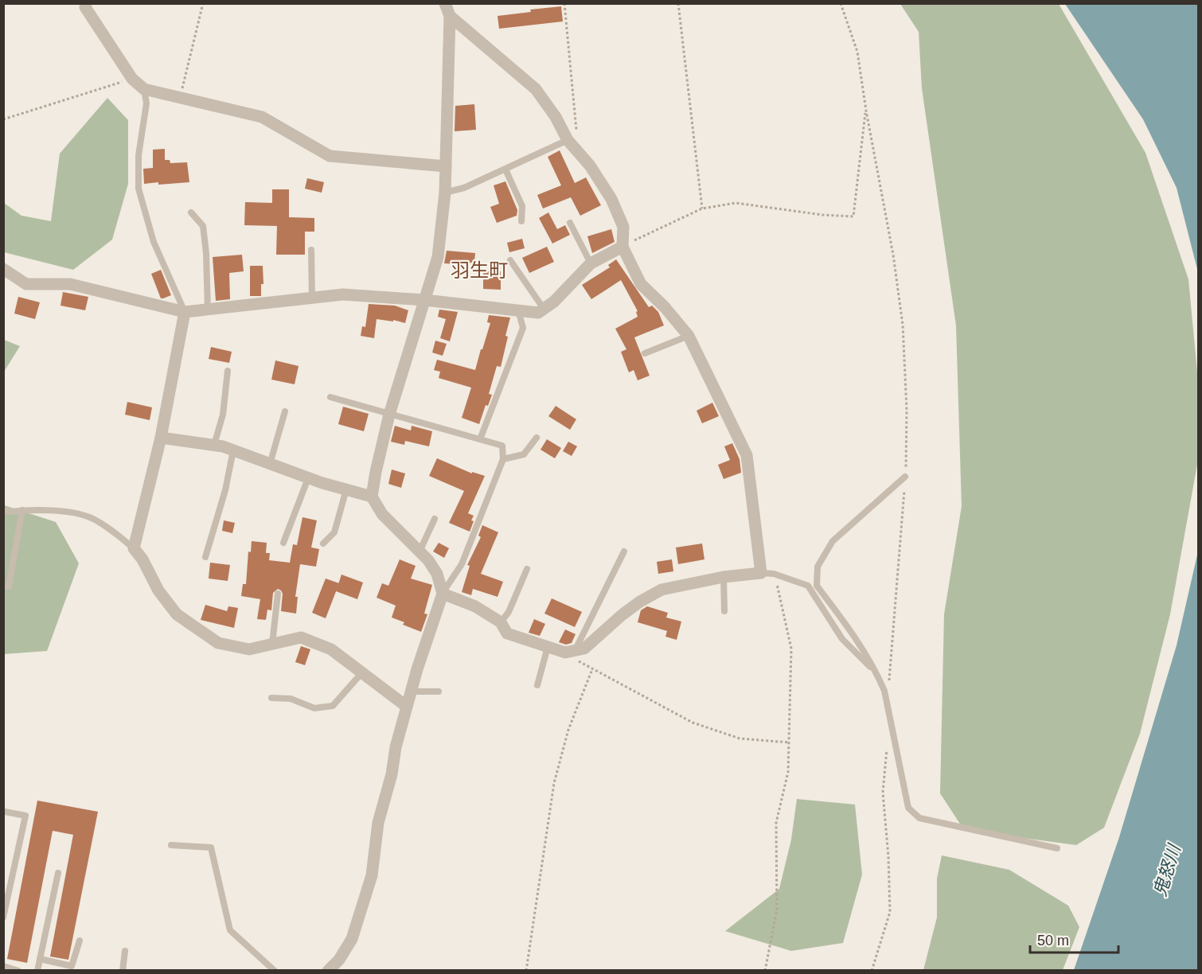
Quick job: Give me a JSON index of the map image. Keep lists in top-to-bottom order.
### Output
{
  "districts": ["羽生町"],
  "water": ["鬼怒川"],
  "scale_bar": "50 m"
}
